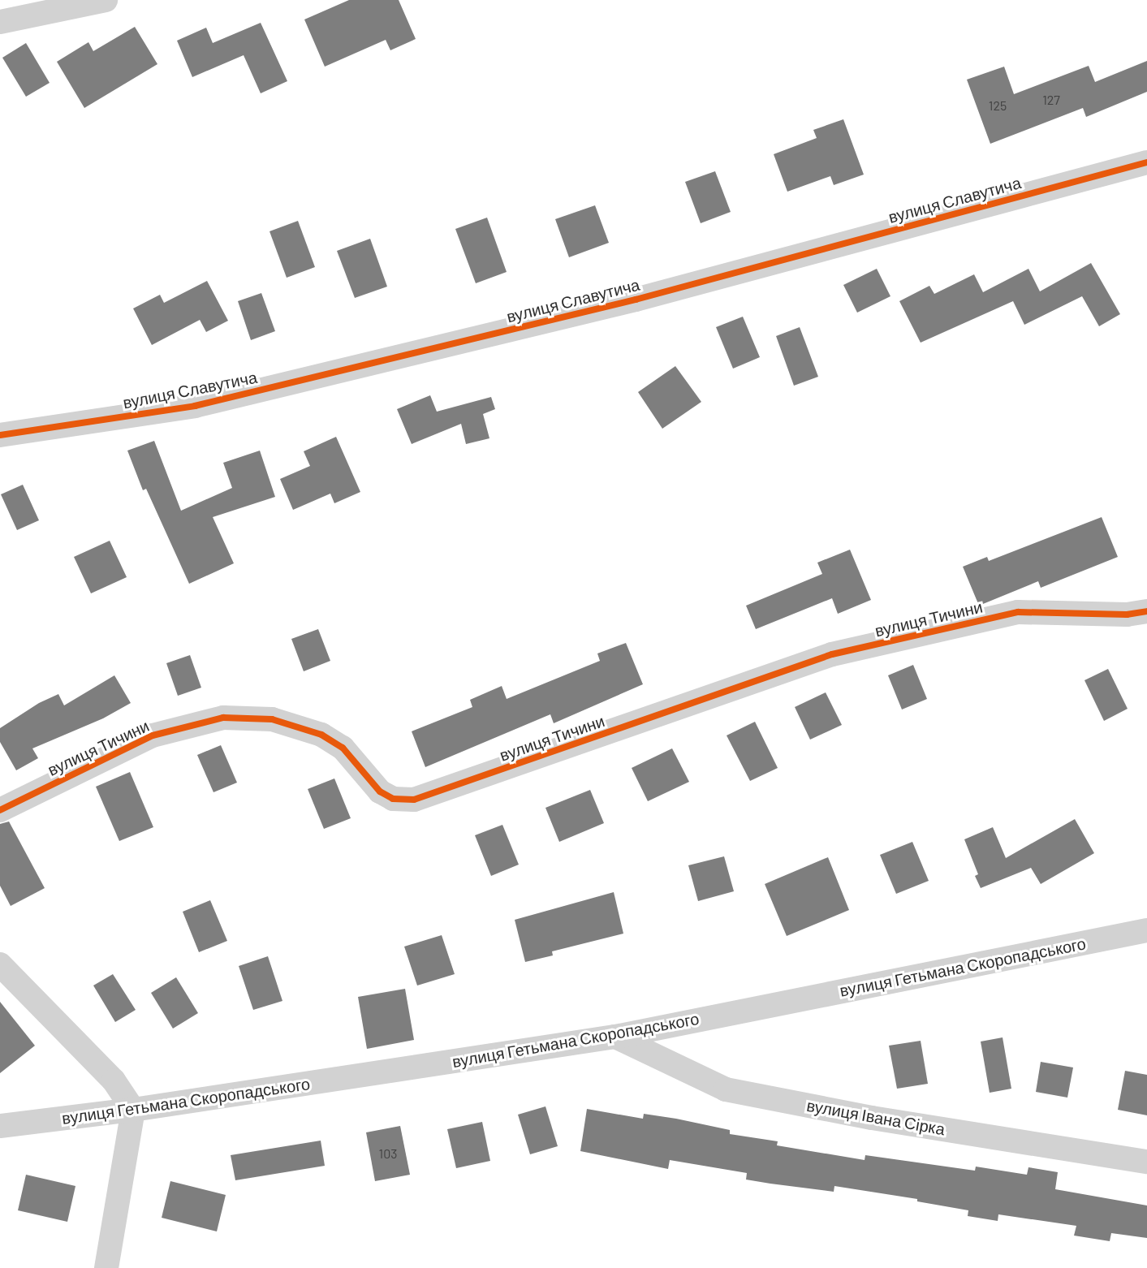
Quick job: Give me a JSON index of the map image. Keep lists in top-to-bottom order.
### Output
{
  "streets": {
    "street": [
      "вулиця Славутича",
      "вулиця Тичини",
      "вулиця Гетьмана Скоропадського",
      "вулиця Івана Сірка"
    ]
  },
  "crossings": [
    ["вулиця Гетьмана Скоропадського", "вулиця Івана Сірка"]
  ],
  "house_numbers": ["127", "125", "103"]
}
